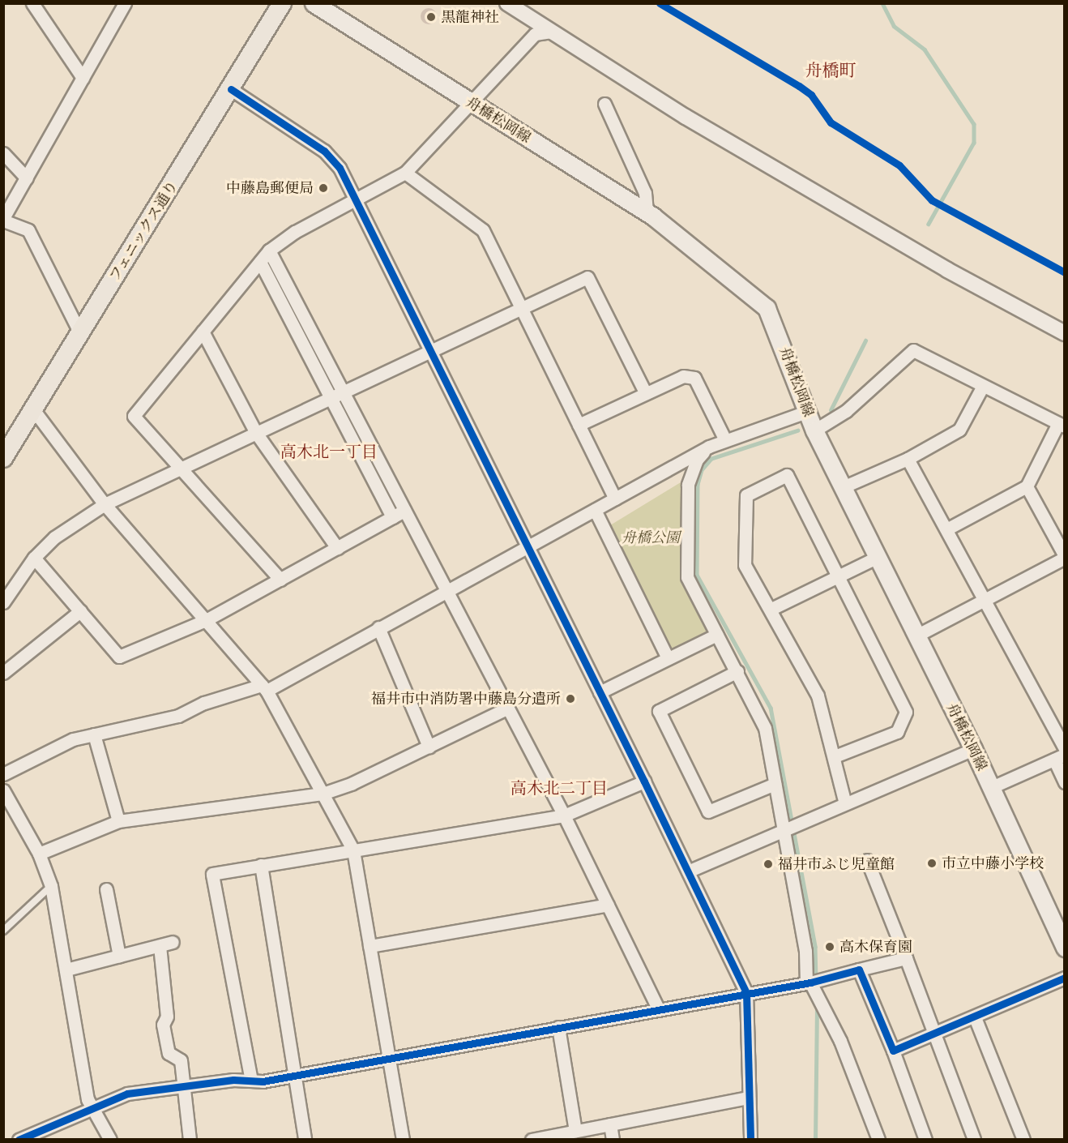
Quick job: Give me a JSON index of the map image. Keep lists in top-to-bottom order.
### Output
{
  "streets": {
    "main road": ["舟橋松岡線", "フェニックス通り"]
  },
  "districts": ["舟橋町", "高木北一丁目", "高木北二丁目"],
  "parks": ["舟橋公園"],
  "places": [
    "黒龍神社",
    "中藤島郵便局",
    "福井市中消防署中藤島分遣所",
    "市立中藤小学校",
    "福井市ふじ児童館",
    "高木保育園"
  ]
}
